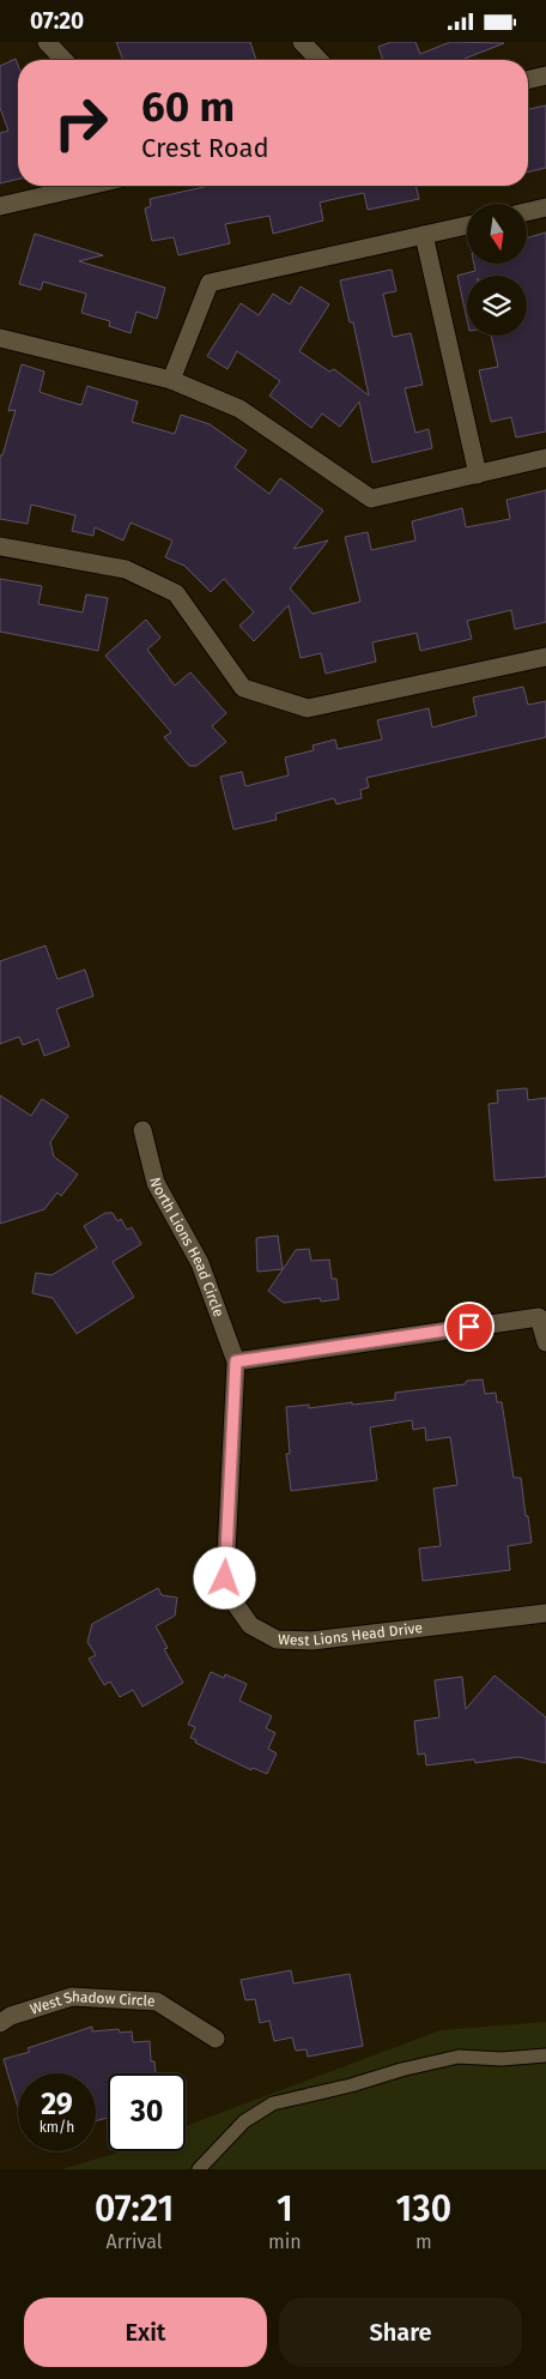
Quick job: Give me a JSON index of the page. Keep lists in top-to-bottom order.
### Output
{
  "streets": {
    "street": ["North Lions Head Circle", "West Lions Head Drive", "West Shadow Circle"]
  },
  "crossings": [
    ["North Lions Head Circle", "West Lions Head Drive"]
  ],
  "north": "bottom",
  "page": {
    "status": "07:20",
    "turn": ["60 m", "Crest Road"],
    "speed": "29 km/h",
    "limit": "30",
    "eta": [
      "07:21",
      "Arrival",
      "1",
      "min",
      "130",
      "m"
    ],
    "buttons": ["Exit", "Share"]
  }
}
